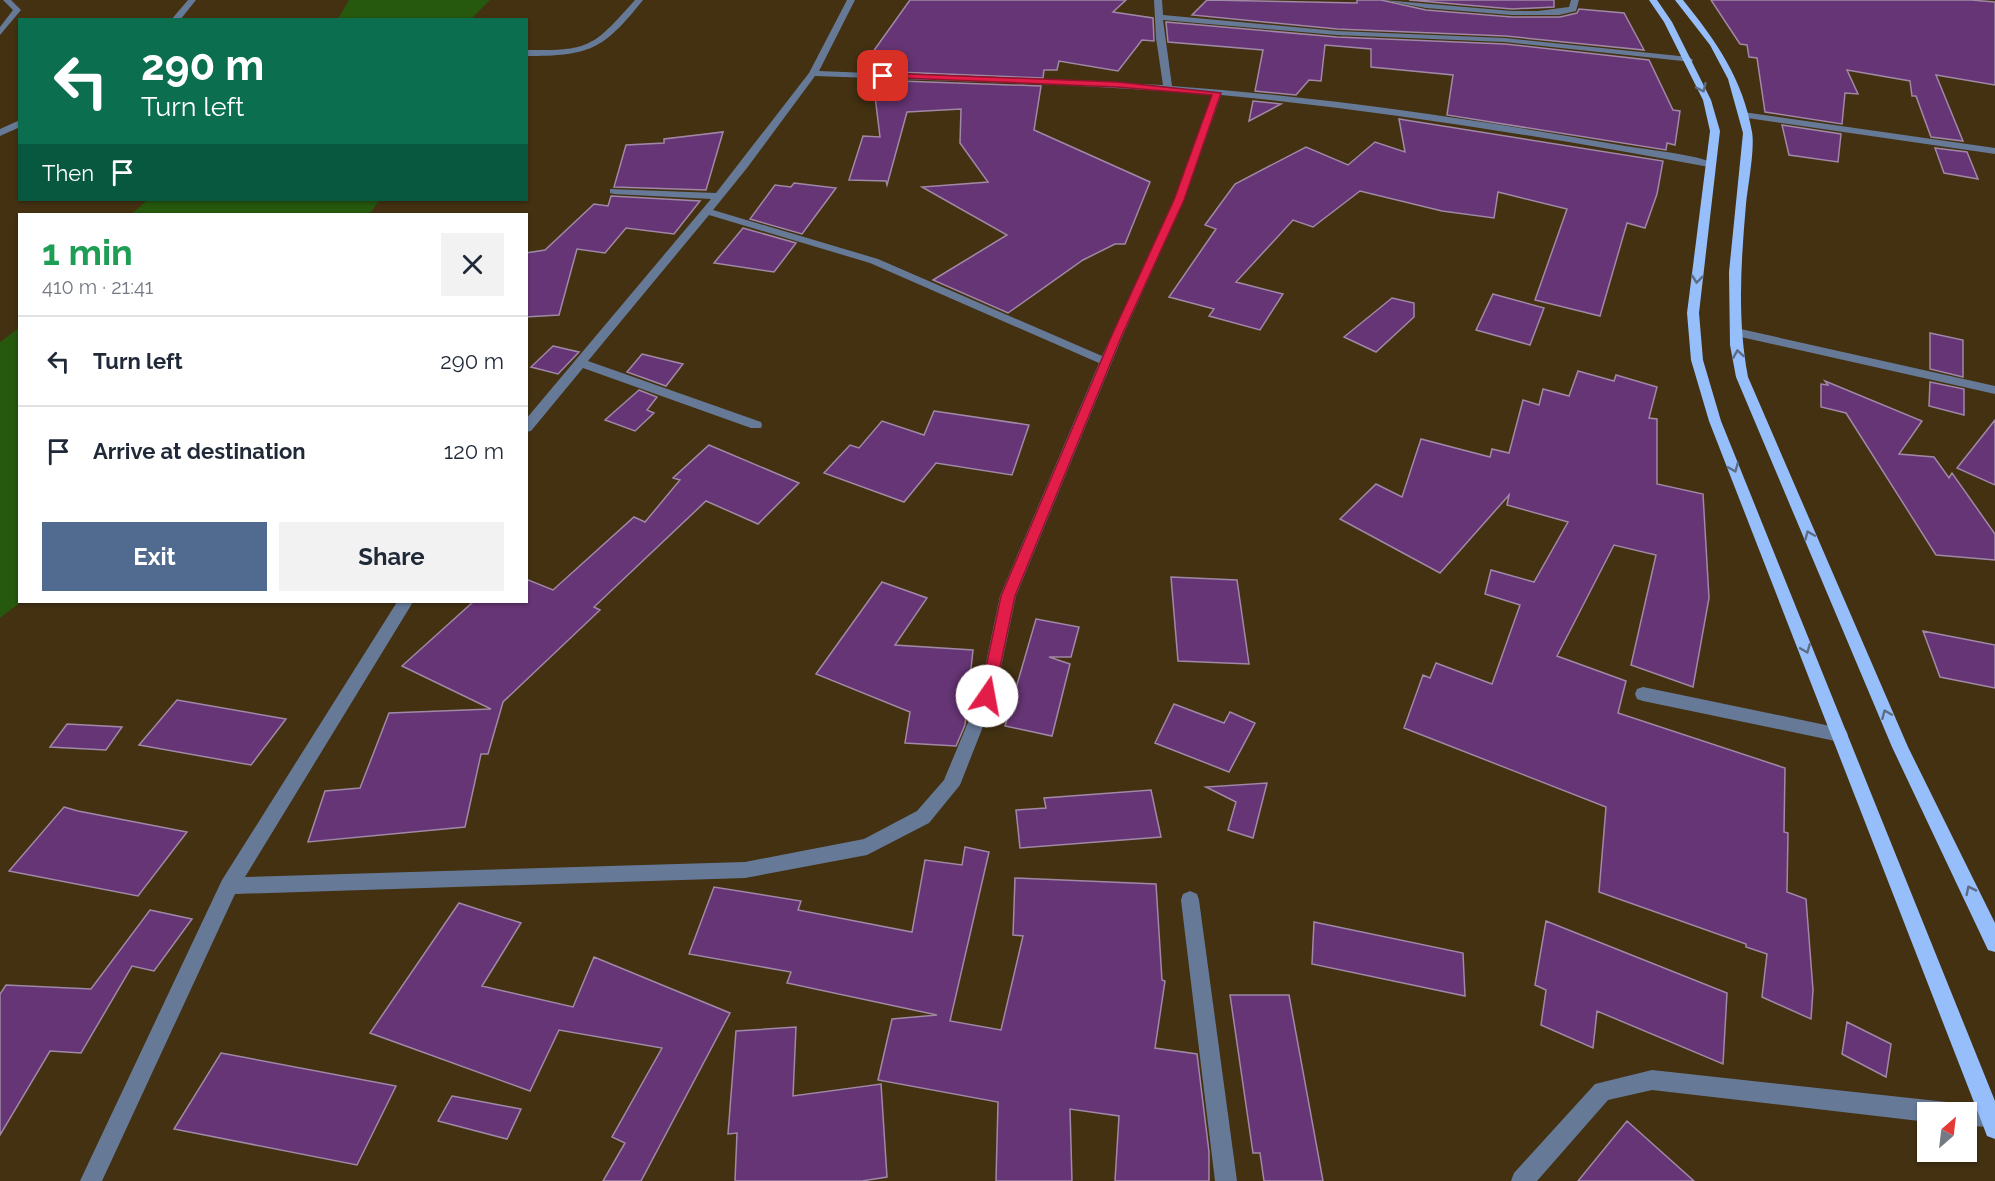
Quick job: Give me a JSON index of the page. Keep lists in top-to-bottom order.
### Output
{
  "north": "top right",
  "page": {
    "turn": ["290 m", "Turn left"],
    "then": "Then",
    "heading": ["1 min", "410 m · 21:41"],
    "list": [
      {
        "name": "Turn left",
        "value": "290 m"
      },
      {
        "name": "Arrive at destination",
        "value": "120 m"
      }
    ],
    "buttons": ["Exit", "Share"]
  }
}
